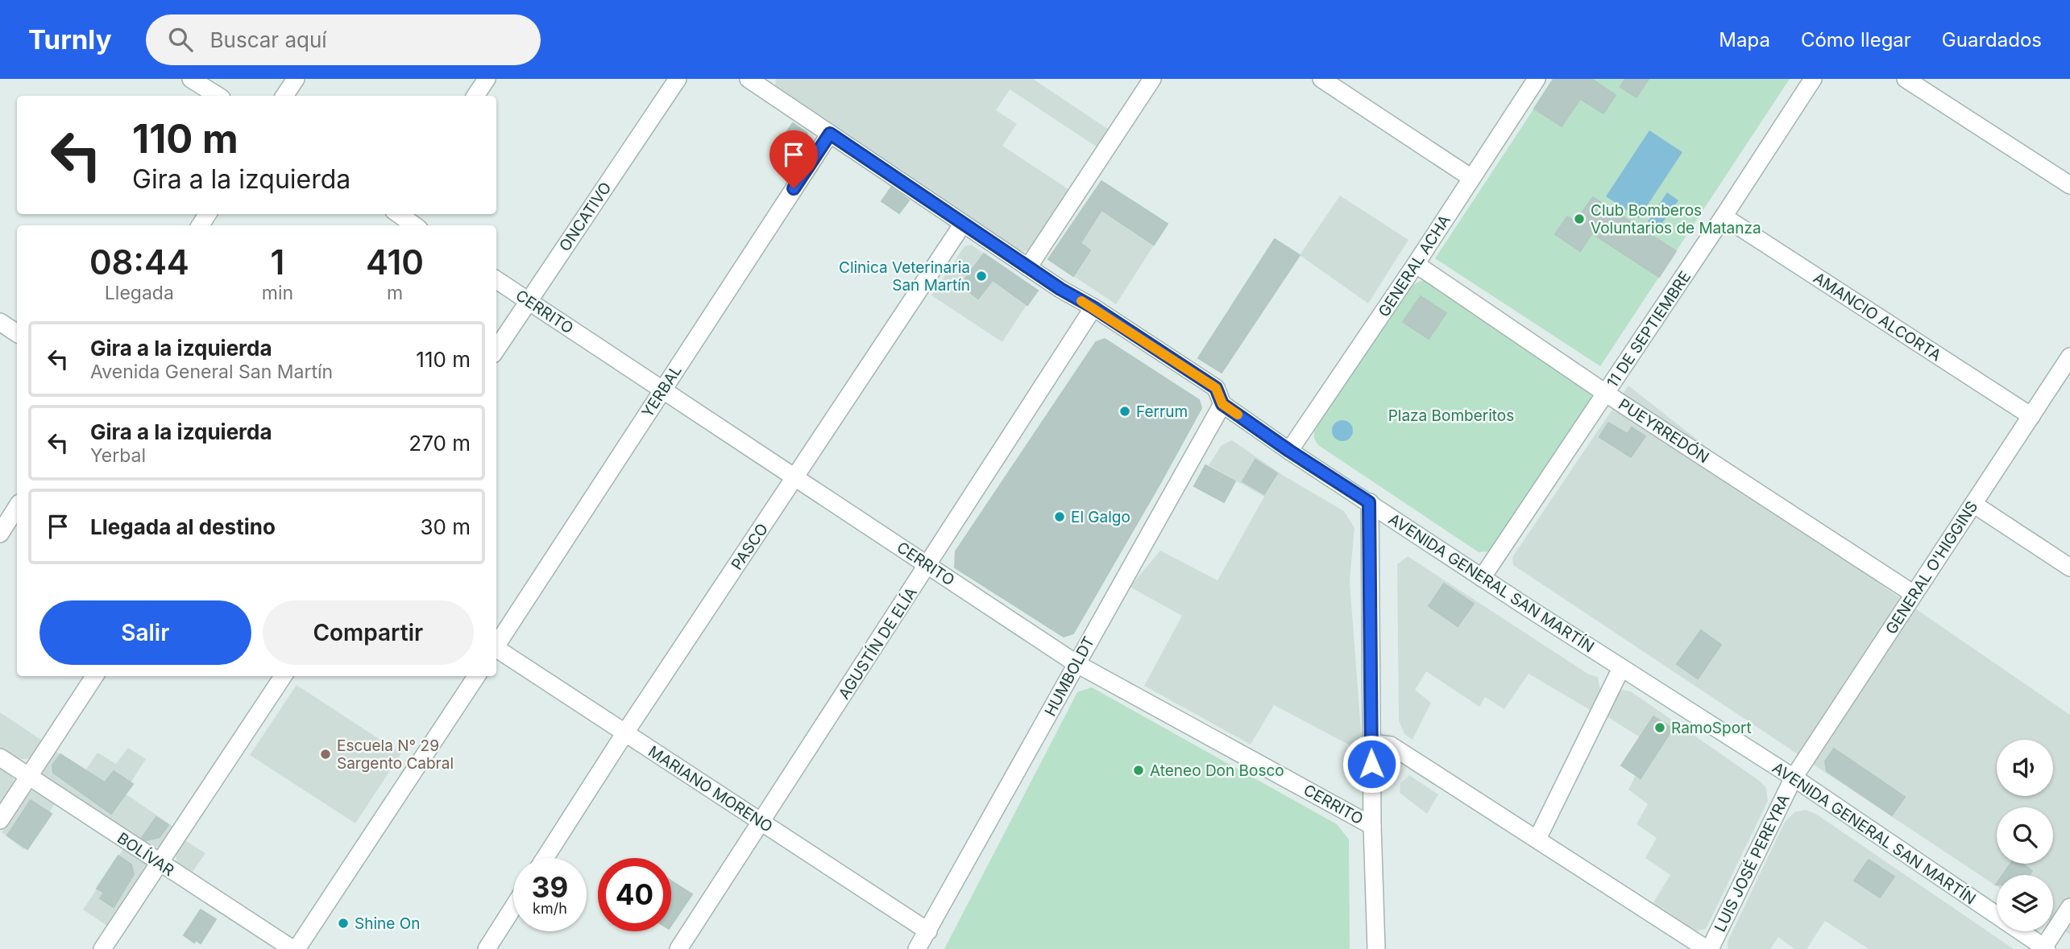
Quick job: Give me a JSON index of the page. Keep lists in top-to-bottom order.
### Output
{
  "streets": {
    "street": [
      "ONCATIVO",
      "GENERAL ACHA",
      "CERRITO",
      "AMANCIO ALCORTA",
      "11 DE SEPTIEMBRE",
      "YERBAL",
      "PUEYRREDÓN",
      "PASCO",
      "GENERAL O'HIGGINS",
      "AVENIDA GENERAL SAN MARTÍN",
      "AGUSTÍN DE ELÍA",
      "HUMBOLDT",
      "MARIANO MORENO",
      "BOLÍVAR",
      "LUIS JOSÉ PEREYRA"
    ]
  },
  "crossings": [
    ["ONCATIVO", "CERRITO"],
    ["GENERAL ACHA", "PUEYRREDÓN"],
    ["GENERAL ACHA", "AVENIDA GENERAL SAN MARTÍN"],
    ["CERRITO", "YERBAL"],
    ["CERRITO", "PASCO"],
    ["CERRITO", "AGUSTÍN DE ELÍA"],
    ["CERRITO", "HUMBOLDT"],
    ["AMANCIO ALCORTA", "11 DE SEPTIEMBRE"],
    ["AMANCIO ALCORTA", "GENERAL O'HIGGINS"],
    ["11 DE SEPTIEMBRE", "PUEYRREDÓN"],
    ["11 DE SEPTIEMBRE", "AVENIDA GENERAL SAN MARTÍN"],
    ["YERBAL", "AVENIDA GENERAL SAN MARTÍN"],
    ["PUEYRREDÓN", "GENERAL O'HIGGINS"],
    ["PASCO", "AVENIDA GENERAL SAN MARTÍN"],
    ["PASCO", "MARIANO MORENO"],
    ["GENERAL O'HIGGINS", "AVENIDA GENERAL SAN MARTÍN"],
    ["GENERAL O'HIGGINS", "LUIS JOSÉ PEREYRA"],
    ["AVENIDA GENERAL SAN MARTÍN", "AGUSTÍN DE ELÍA"],
    ["AVENIDA GENERAL SAN MARTÍN", "HUMBOLDT"],
    ["AVENIDA GENERAL SAN MARTÍN", "LUIS JOSÉ PEREYRA"],
    ["AGUSTÍN DE ELÍA", "MARIANO MORENO"],
    ["HUMBOLDT", "MARIANO MORENO"]
  ],
  "parks": ["Plaza Bomberitos"],
  "places": [
    "Club Bomberos Voluntarios de Matanza",
    "Clinica Veterinaria San Martín",
    "Ferrum",
    "El Galgo",
    "RamoSport",
    "Escuela N° 29 Sargento Cabral",
    "Ateneo Don Bosco",
    "Shine On"
  ],
  "page": {
    "header": "Turnly",
    "search": "Buscar aquí",
    "nav": ["Mapa", "Cómo llegar", "Guardados"],
    "turn": ["110 m", "Gira a la izquierda"],
    "eta": [
      "08:44",
      "Llegada",
      "1",
      "min",
      "410",
      "m"
    ],
    "list": [
      {
        "name": "Gira a la izquierda",
        "note": "Avenida General San Martín",
        "value": "110 m"
      },
      {
        "name": "Gira a la izquierda",
        "note": "Yerbal",
        "value": "270 m"
      },
      {
        "name": "Llegada al destino",
        "value": "30 m"
      }
    ],
    "buttons": ["Salir", "Compartir"],
    "speed": "39 km/h",
    "limit": "40"
  }
}
